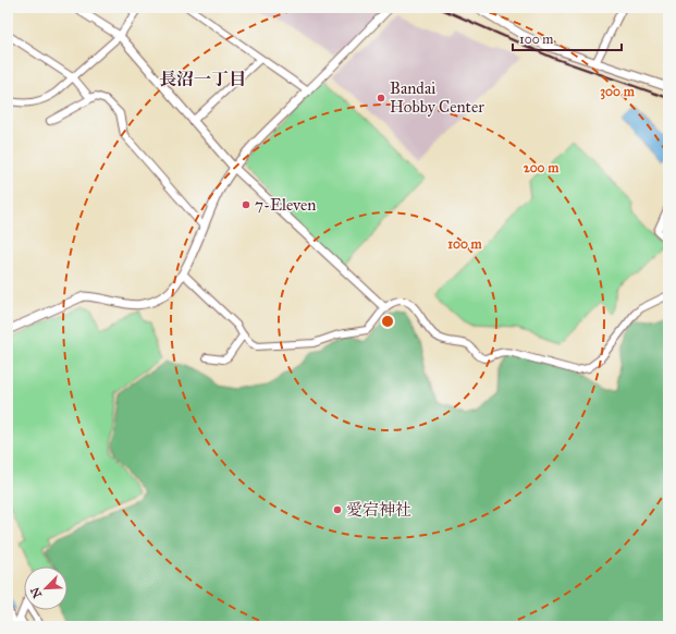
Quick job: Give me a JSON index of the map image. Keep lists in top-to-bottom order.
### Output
{
  "districts": ["長沼一丁目"],
  "places": ["Bandai Hobby Center", "7-Eleven", "愛宕神社"],
  "scale_bar": "100 m",
  "north": "bottom left",
  "rings": ["300 m", "200 m", "100 m"]
}
